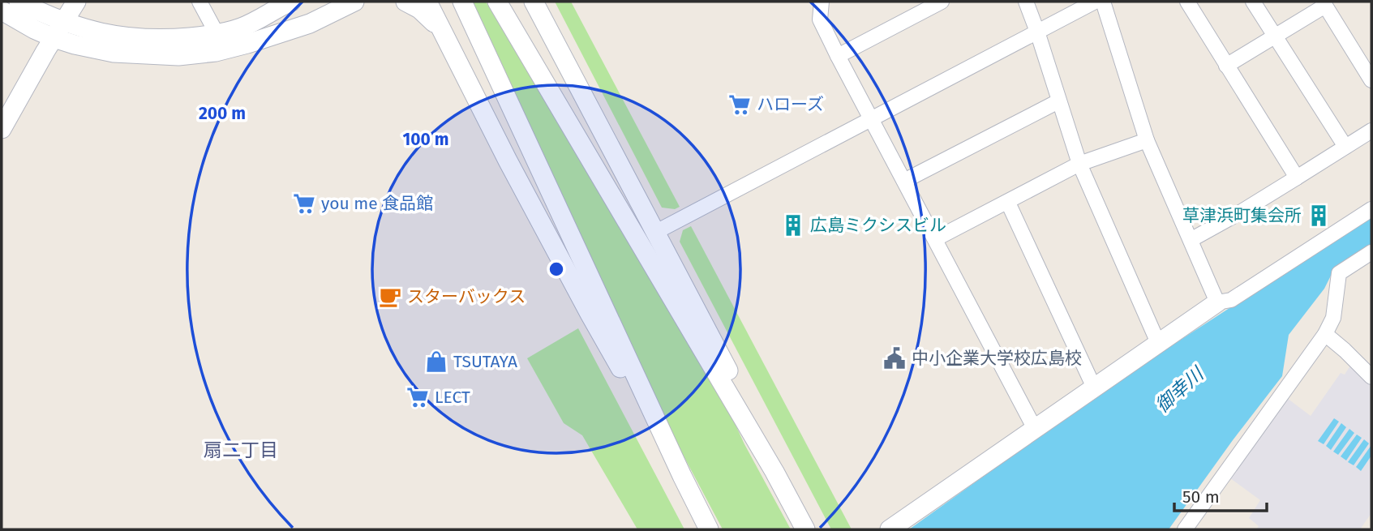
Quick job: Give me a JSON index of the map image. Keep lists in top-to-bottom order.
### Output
{
  "districts": ["扇二丁目"],
  "water": ["御幸川"],
  "places": {
    "supermarket": ["ハローズ", "you me 食品館", "LECT"],
    "building": ["草津浜町集会所", "広島ミクシスビル"],
    "cafe": ["スターバックス"],
    "public building": ["中小企業大学校広島校"],
    "shop": ["TSUTAYA"]
  },
  "scale_bar": "50 m",
  "rings": ["200 m", "100 m"]
}
